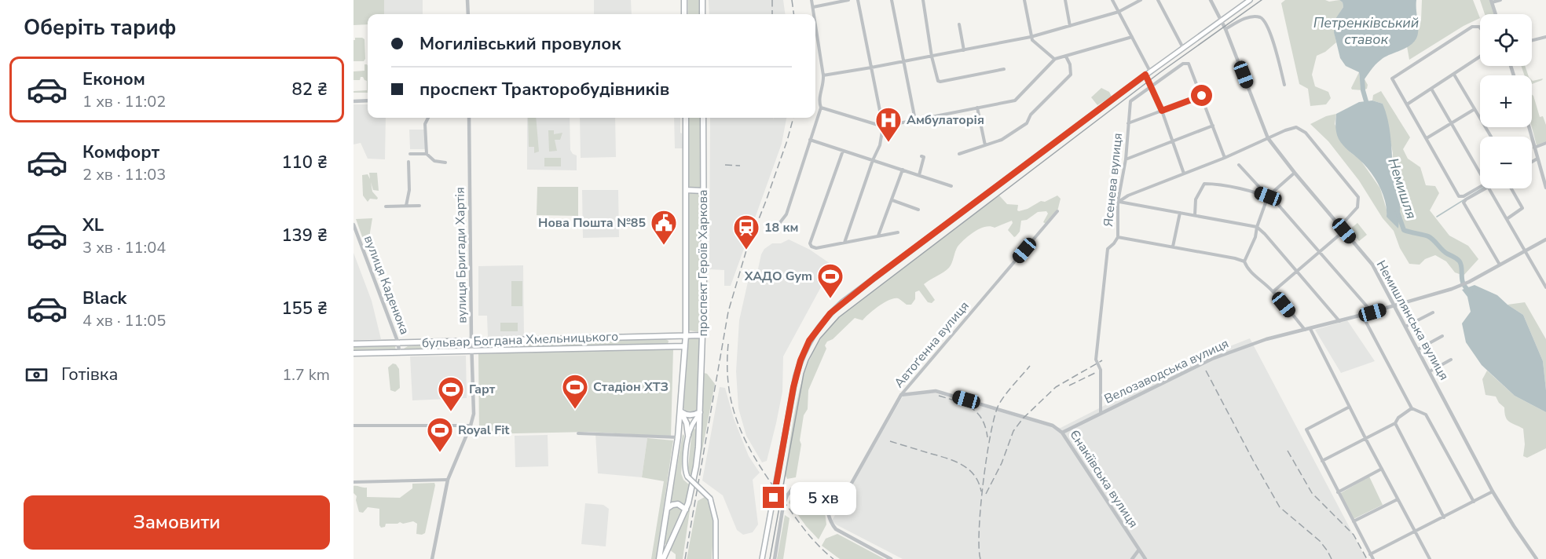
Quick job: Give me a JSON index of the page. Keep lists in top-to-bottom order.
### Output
{
  "streets": {
    "main road": ["проспект Героїв Харкова", "бульвар Богдана Хмельницького"],
    "street": [
      "Ясенева вулиця",
      "вулиця Бригади Хартія",
      "вулиця Каденюка",
      "Немишлянська вулиця",
      "Автоґенна вулиця",
      "Велозаводська вулиця",
      "Єнакіївська вулиця"
    ]
  },
  "crossings": [
    ["Ясенева вулиця", "Велозаводська вулиця"],
    ["вулиця Бригади Хартія", "бульвар Богдана Хмельницького"],
    ["проспект Героїв Харкова", "бульвар Богдана Хмельницького"],
    ["вулиця Каденюка", "бульвар Богдана Хмельницького"],
    ["Немишлянська вулиця", "Велозаводська вулиця"],
    ["Автоґенна вулиця", "Єнакіївська вулиця"],
    ["Велозаводська вулиця", "Єнакіївська вулиця"]
  ],
  "water": ["Петренківський ставок", "Немишля"],
  "places": {
    "hospital": ["Амбулаторія"],
    "public building": ["Нова Пошта №85"],
    "station": ["18 км"],
    "sports": [
      "ХАДО Gym",
      "Стадіон ХТЗ",
      "Гарт",
      "Royal Fit"
    ]
  },
  "page": {
    "heading": "Оберіть тариф",
    "map_buttons": ["+", "−"],
    "banner": ["Могилівський провулок", "проспект Тракторобудівників"],
    "list": [
      {
        "name": "Економ",
        "note": "1 хв · 11:02",
        "value": "82 ₴"
      },
      {
        "name": "Комфорт",
        "note": "2 хв · 11:03",
        "value": "110 ₴"
      },
      {
        "name": "XL",
        "note": "3 хв · 11:04",
        "value": "139 ₴"
      },
      {
        "name": "Black",
        "note": "4 хв · 11:05",
        "value": "155 ₴"
      }
    ],
    "pay": ["Готівка", "1.7 km"],
    "bubble": "5 хв",
    "buttons": "Замовити"
  }
}
